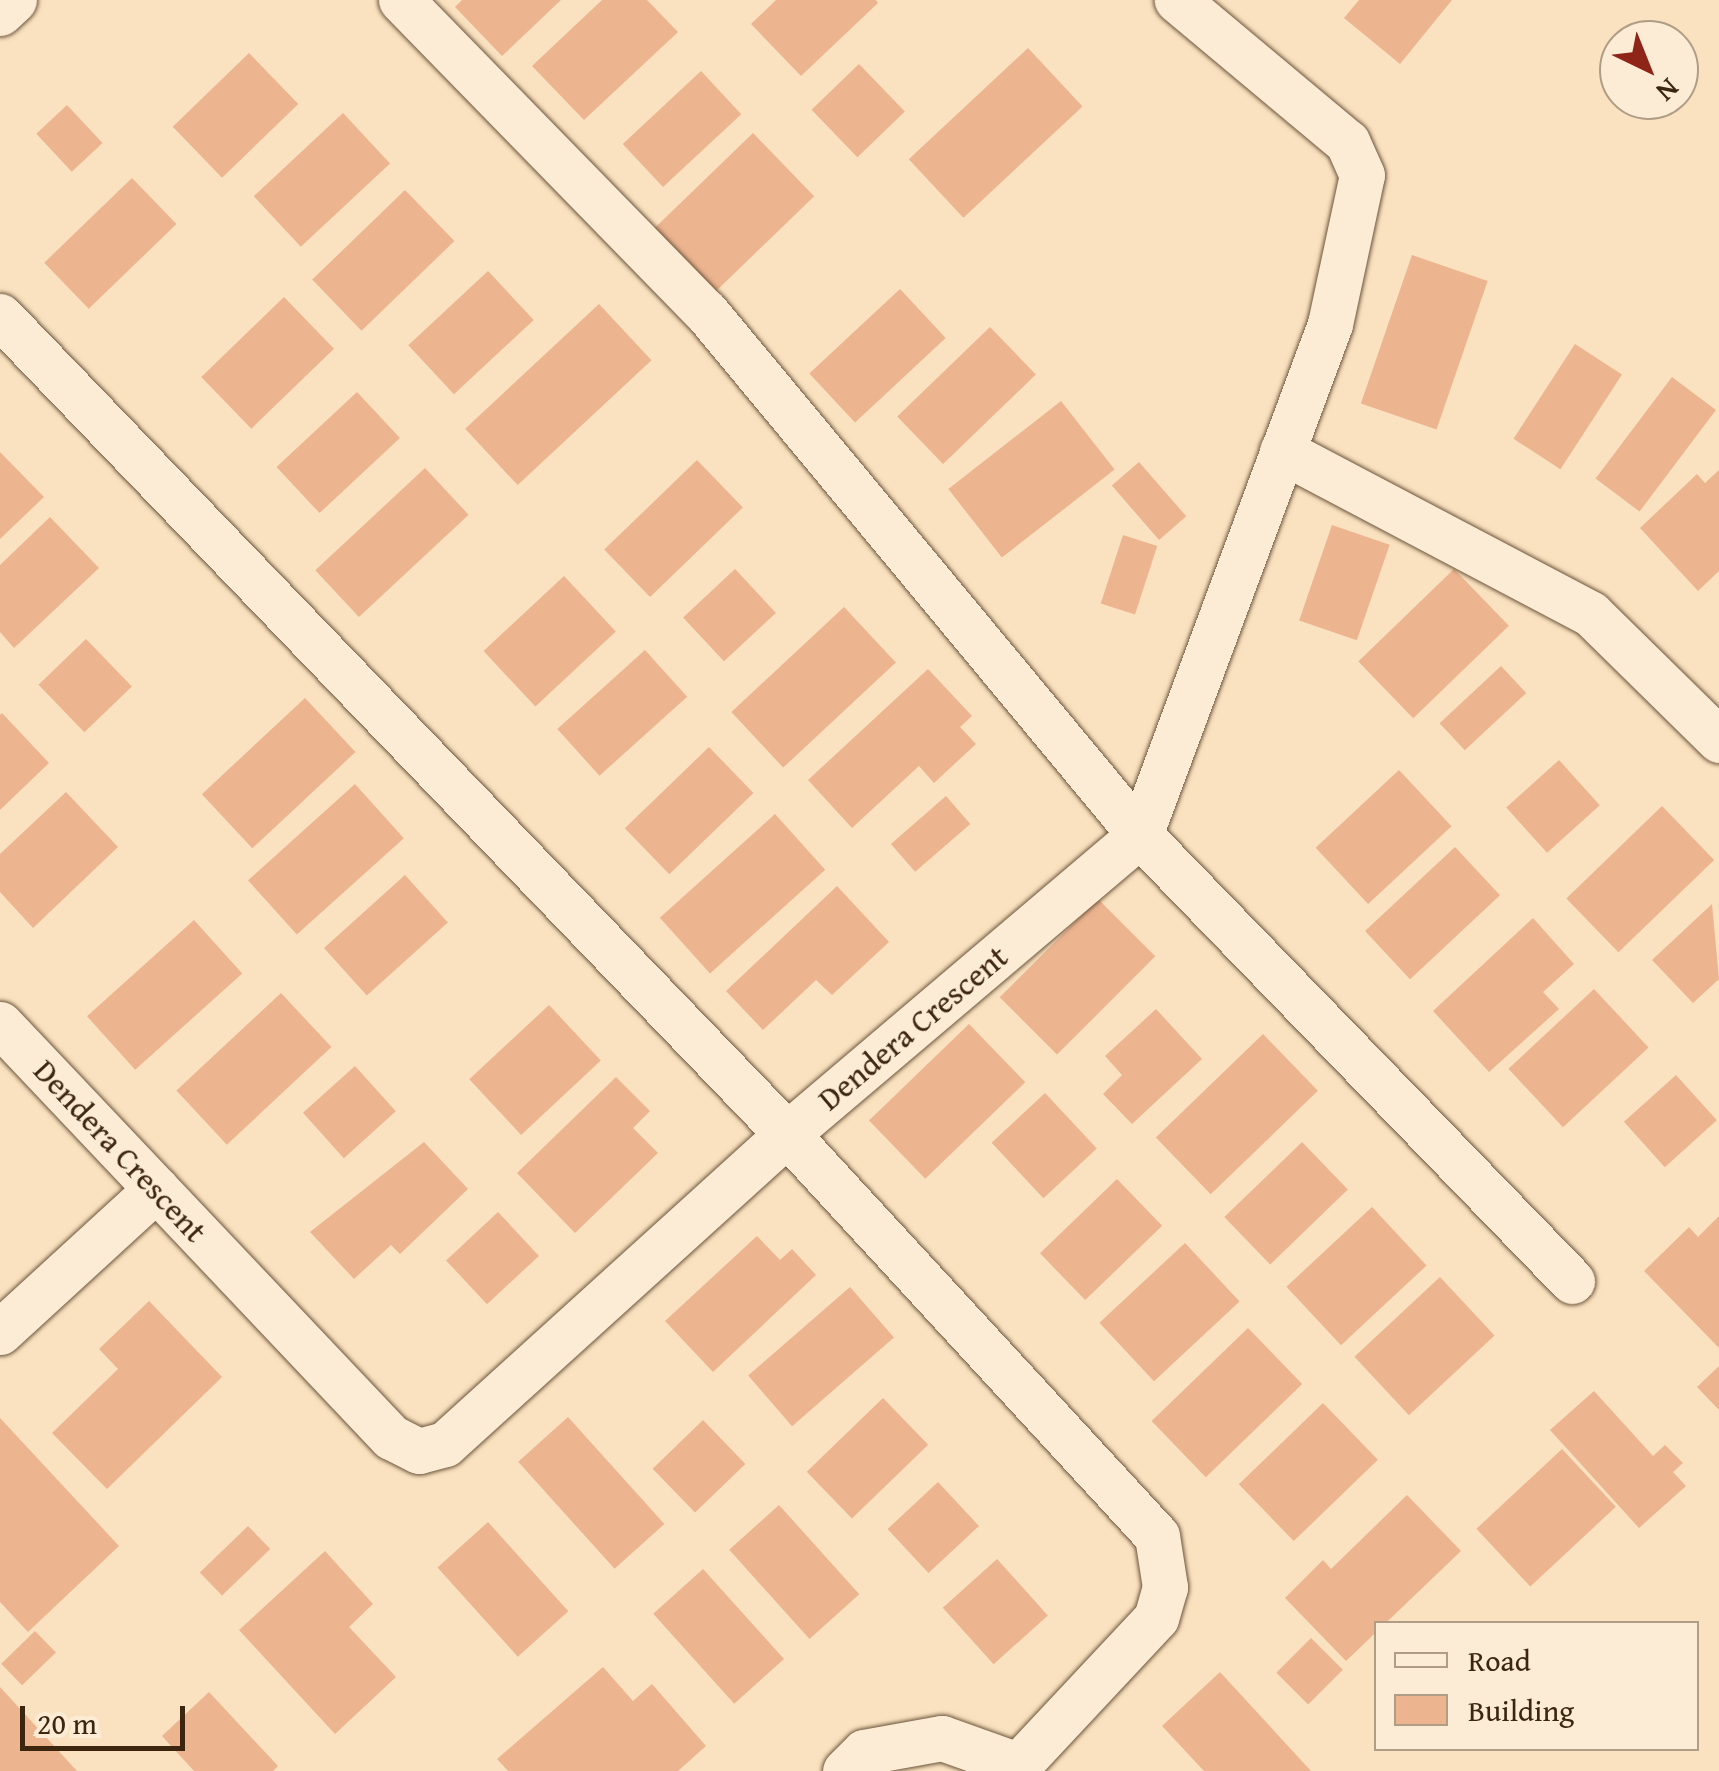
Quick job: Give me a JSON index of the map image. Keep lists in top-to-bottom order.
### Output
{
  "streets": {
    "street": ["Dendera Crescent"]
  },
  "legend": ["Road", "Building"],
  "scale_bar": "20 m",
  "north": "bottom right"
}
